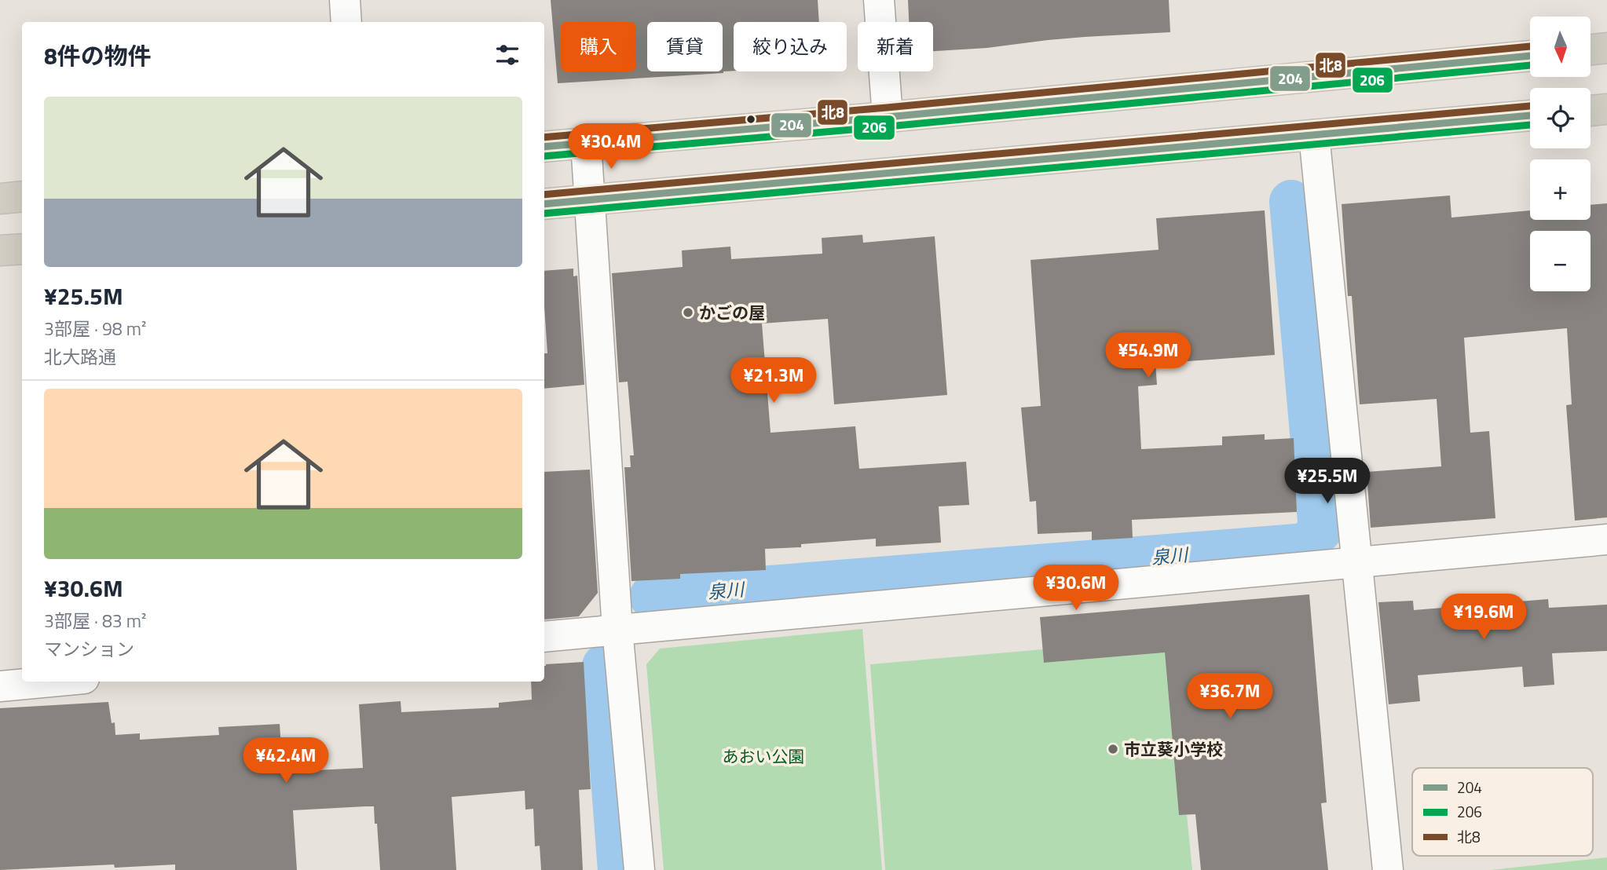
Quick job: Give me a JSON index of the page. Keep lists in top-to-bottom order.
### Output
{
  "water": ["泉川"],
  "parks": ["あおい公園"],
  "places": ["かごの屋", "市立葵小学校"],
  "lines": ["transit line 北8", "transit line 204", "transit line 206"],
  "legend": ["204", "206", "北8"],
  "north": "bottom",
  "page": {
    "map_buttons": ["+", "−"],
    "chip": [
      "購入",
      "賃貸",
      "絞り込み",
      "新着"
    ],
    "heading": "8件の物件",
    "list": [
      {
        "name": "¥25.5M",
        "note": "3部屋 · 98 m² · 北大路通"
      },
      {
        "name": "¥30.6M",
        "note": "3部屋 · 83 m² · マンション"
      }
    ],
    "price": [
      "¥30.4M",
      "¥54.9M",
      "¥21.3M",
      "¥25.5M",
      "¥30.6M",
      "¥19.6M",
      "¥36.7M",
      "¥42.4M"
    ]
  }
}
